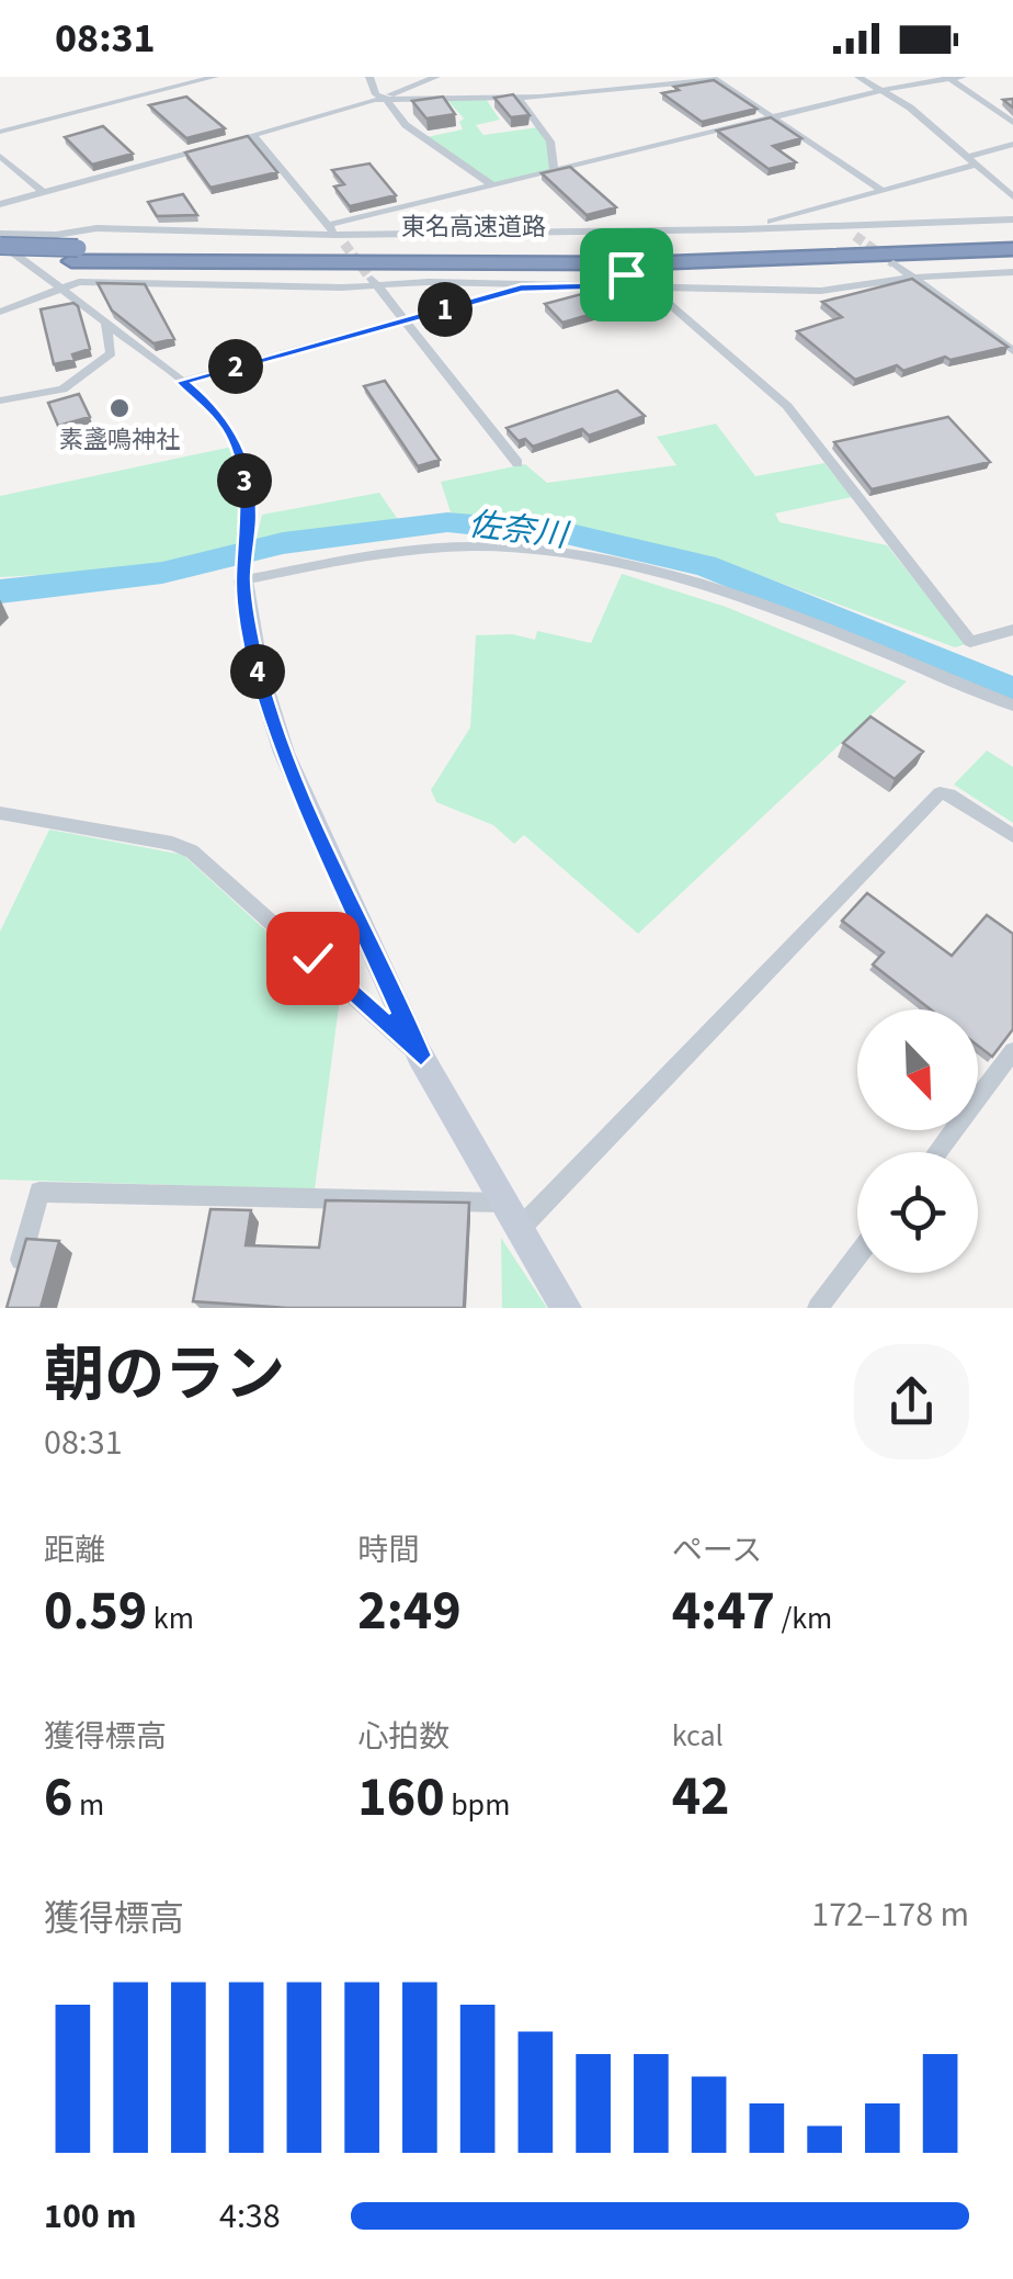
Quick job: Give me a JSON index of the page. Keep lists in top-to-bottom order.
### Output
{
  "streets": {
    "highway": ["東名高速道路"]
  },
  "water": ["佐奈川"],
  "places": ["素盞鳴神社"],
  "north": "bottom right",
  "page": {
    "status": "08:31",
    "pins": [
      "1",
      "2",
      "3",
      "4"
    ],
    "heading": ["朝のラン", "08:31"],
    "stats": [
      ["距離", "0.59 km"],
      ["時間", "2:49"],
      ["ペース", "4:47 /km"],
      ["獲得標高", "6 m"],
      ["心拍数", "160 bpm"],
      ["kcal", "42"]
    ],
    "chart": ["獲得標高", "172–178 m"],
    "list": [
      {
        "name": "100 m",
        "note": "4:38"
      }
    ]
  }
}
